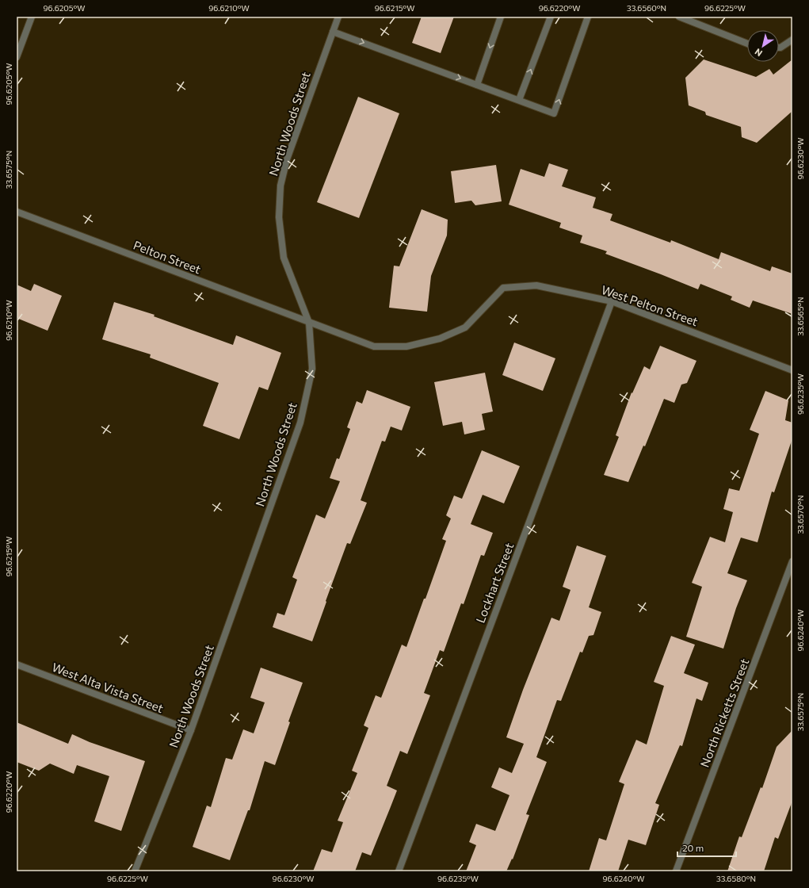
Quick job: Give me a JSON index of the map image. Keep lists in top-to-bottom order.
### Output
{
  "streets": {
    "street": [
      "North Woods Street",
      "Pelton Street",
      "West Pelton Street",
      "Lockhart Street",
      "West Alta Vista Street",
      "North Ricketts Street"
    ]
  },
  "crossings": [
    ["North Woods Street", "Pelton Street"],
    ["North Woods Street", "West Pelton Street"],
    ["North Woods Street", "West Alta Vista Street"],
    ["Pelton Street", "West Pelton Street"],
    ["West Pelton Street", "Lockhart Street"]
  ],
  "scale_bar": "20 m",
  "north": "bottom left",
  "coordinates": [
    "96.6205°W",
    "96.6210°W",
    "96.6215°W",
    "96.6220°W",
    "33.6560°N",
    "96.6225°W",
    "96.6230°W",
    "33.6575°N",
    "33.6565°N",
    "96.6235°W",
    "33.6570°N",
    "96.6240°W",
    "33.6580°N"
  ]
}
